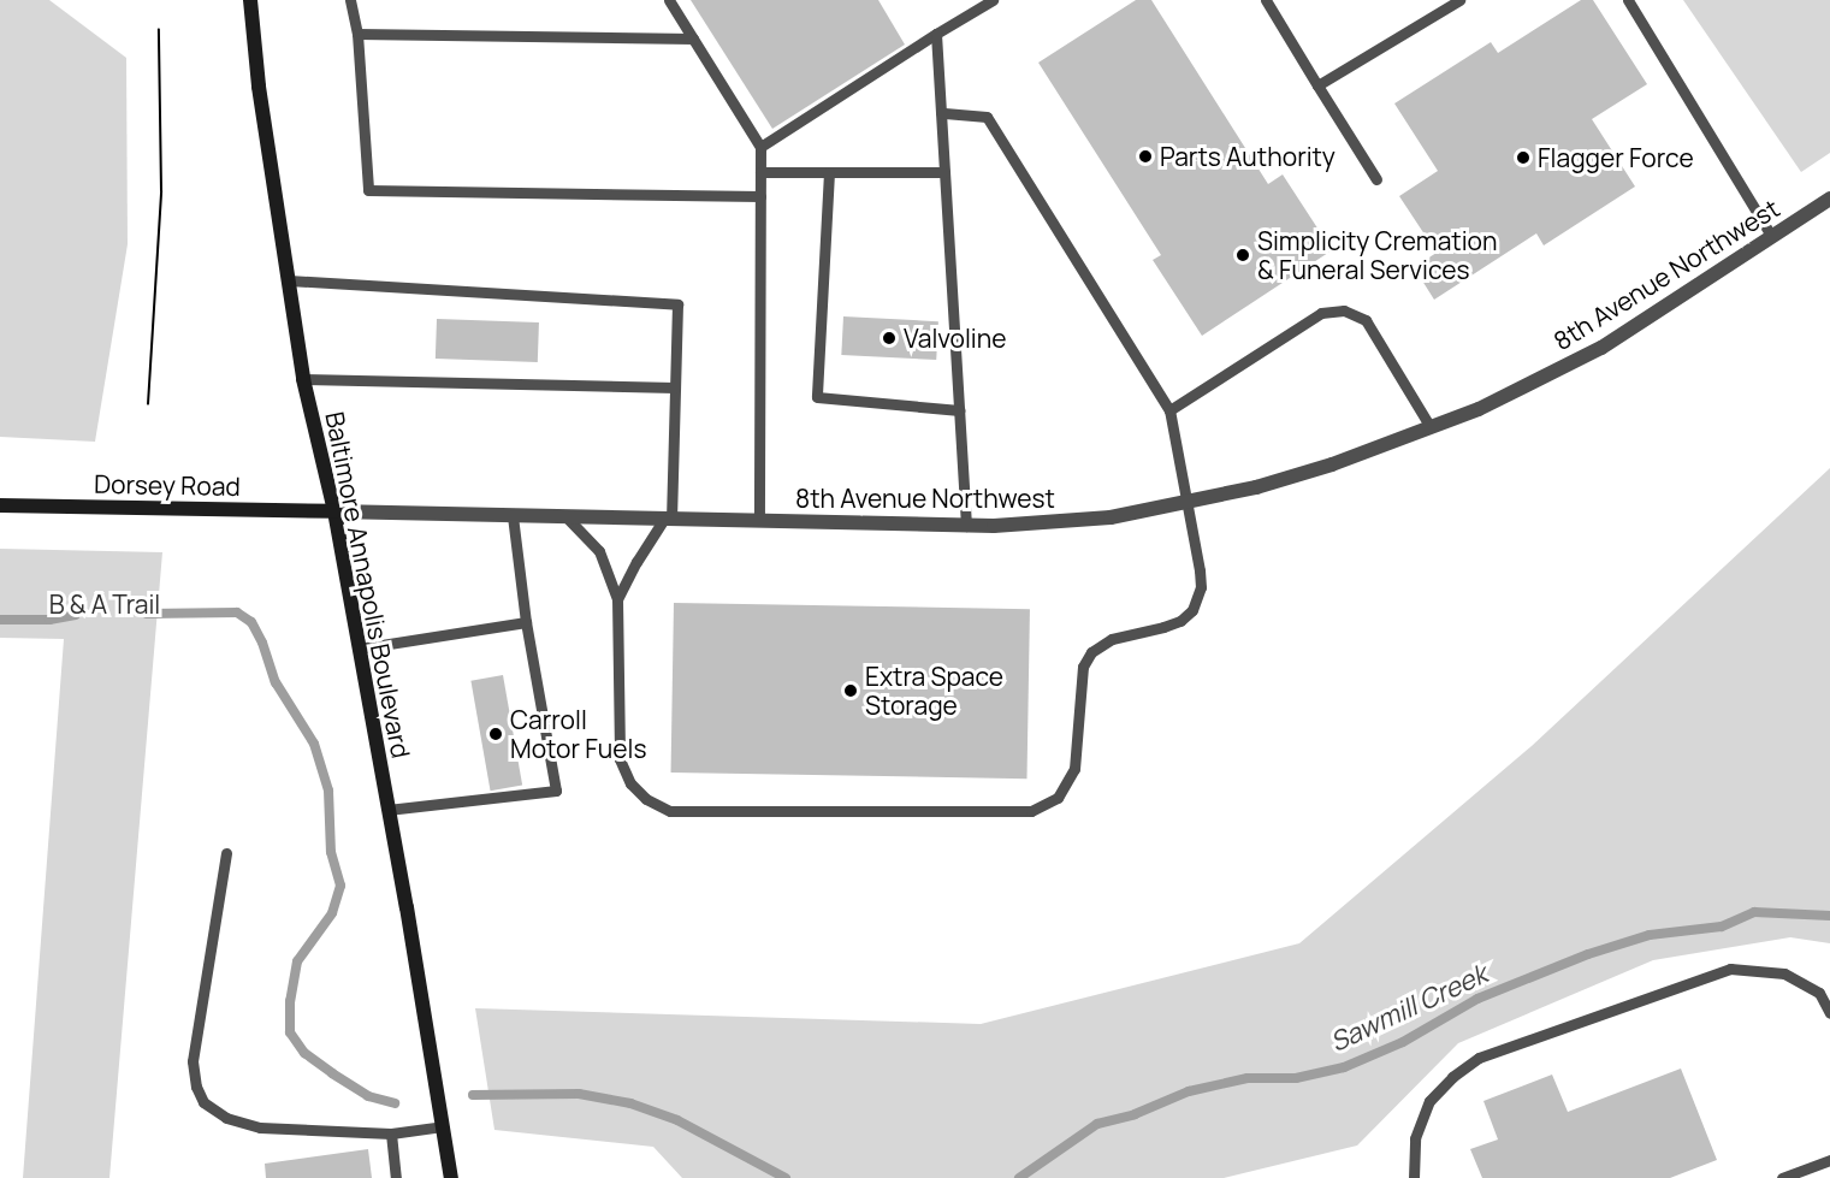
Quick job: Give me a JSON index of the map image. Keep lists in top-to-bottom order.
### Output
{
  "streets": {
    "main road": ["Dorsey Road", "Baltimore Annapolis Boulevard"],
    "street": ["8th Avenue Northwest"]
  },
  "crossings": [
    ["8th Avenue Northwest", "Dorsey Road"],
    ["8th Avenue Northwest", "Baltimore Annapolis Boulevard"],
    ["Dorsey Road", "Baltimore Annapolis Boulevard"]
  ],
  "water": ["Sawmill Creek"],
  "parks": ["B & A Trail"],
  "places": [
    "Parts Authority",
    "Flagger Force",
    "Simplicity Cremation & Funeral Services",
    "Valvoline",
    "Extra Space Storage",
    "Carroll Motor Fuels"
  ]
}
